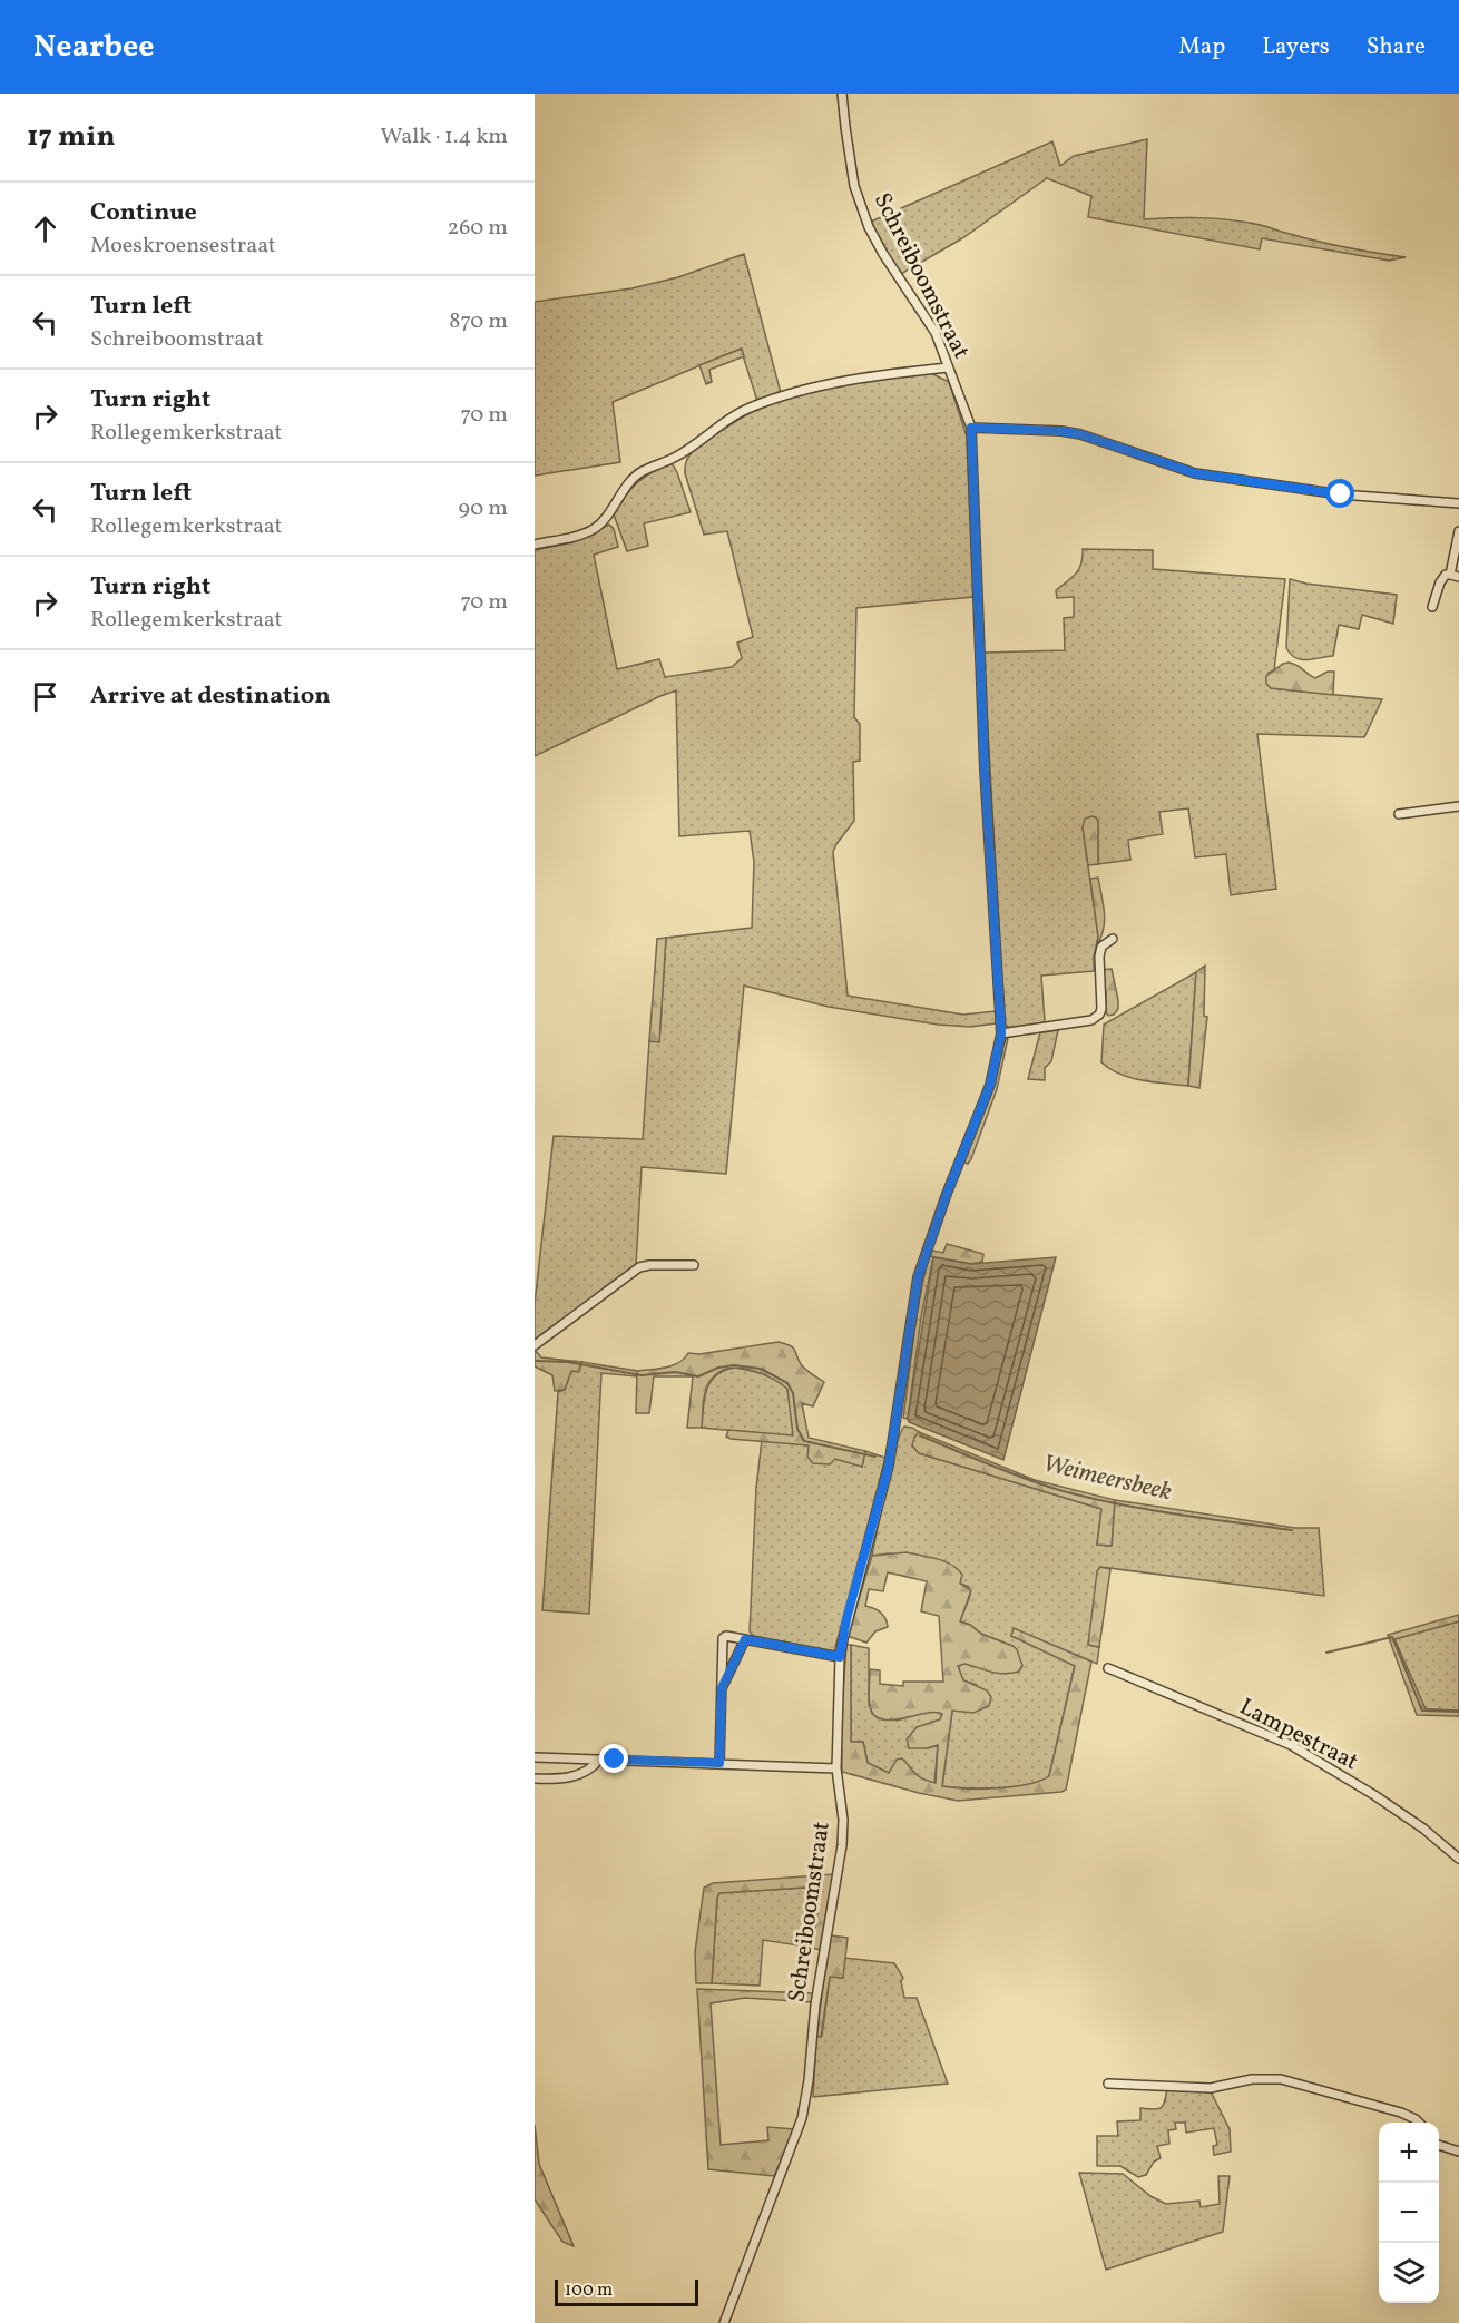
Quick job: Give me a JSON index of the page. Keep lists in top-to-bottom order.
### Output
{
  "streets": {
    "street": ["Schreiboomstraat", "Lampestraat"]
  },
  "water": ["Weimeersbeek"],
  "scale_bar": "100 m",
  "page": {
    "header": "Nearbee",
    "nav": ["Map", "Layers", "Share"],
    "heading": ["17 min", "Walk · 1.4 km"],
    "list": [
      ["Continue", "Moeskroensestraat", "260 m"],
      ["Turn left", "Schreiboomstraat", "870 m"],
      ["Turn right", "Rollegemkerkstraat", "70 m"],
      ["Turn left", "Rollegemkerkstraat", "90 m"],
      ["Turn right", "Rollegemkerkstraat", "70 m"],
      "Arrive at destination"
    ],
    "map_buttons": ["+", "−"],
    "scale": "100 m"
  }
}
